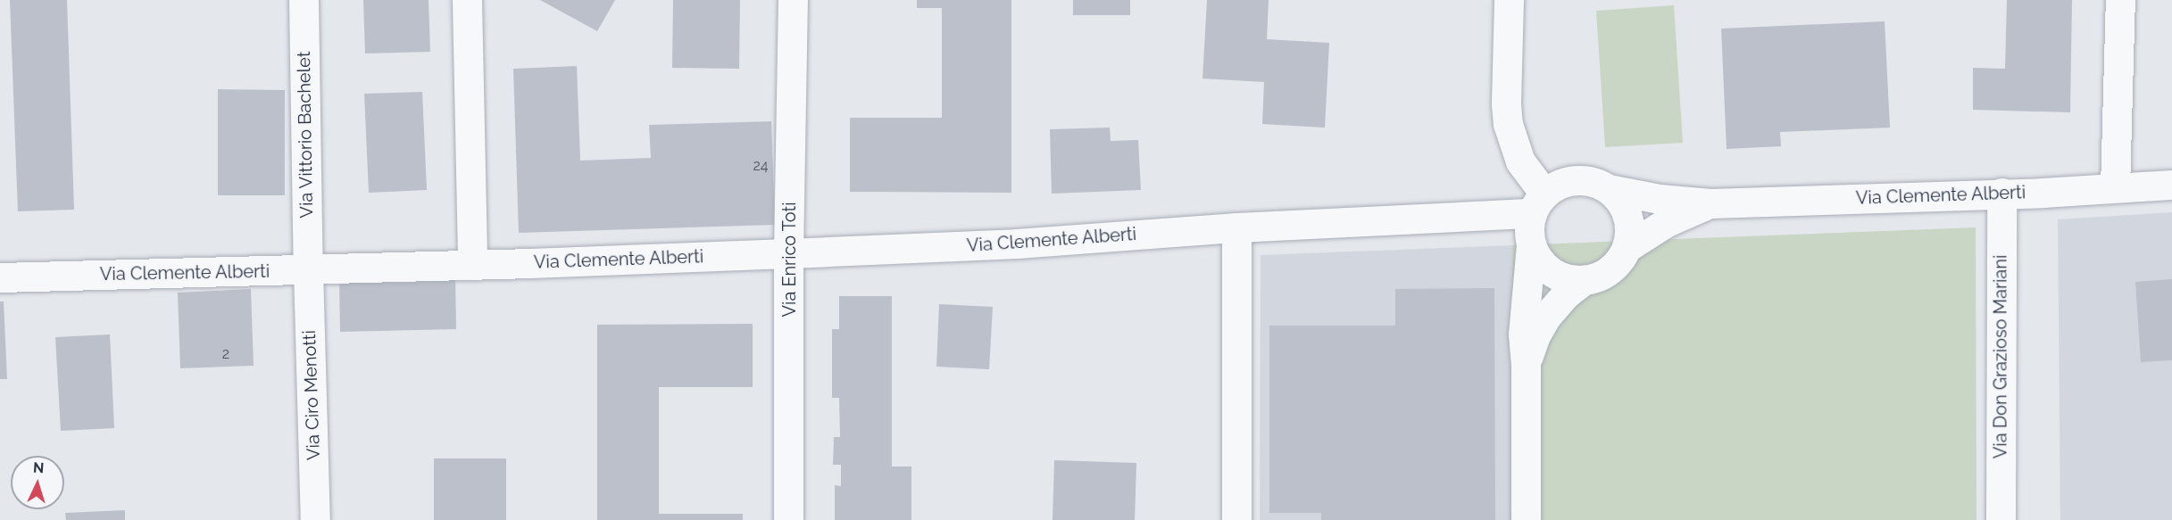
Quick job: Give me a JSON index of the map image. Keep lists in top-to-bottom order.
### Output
{
  "streets": {
    "street": [
      "Via Vittorio Bachelet",
      "Via Clemente Alberti",
      "Via Enrico Toti",
      "Via Don Grazioso Mariani",
      "Via Ciro Menotti"
    ]
  },
  "crossings": [
    ["Via Vittorio Bachelet", "Via Clemente Alberti"],
    ["Via Vittorio Bachelet", "Via Ciro Menotti"],
    ["Via Clemente Alberti", "Via Enrico Toti"],
    ["Via Clemente Alberti", "Via Don Grazioso Mariani"],
    ["Via Clemente Alberti", "Via Ciro Menotti"]
  ],
  "house_numbers": ["24", "2"],
  "north": "top"
}
